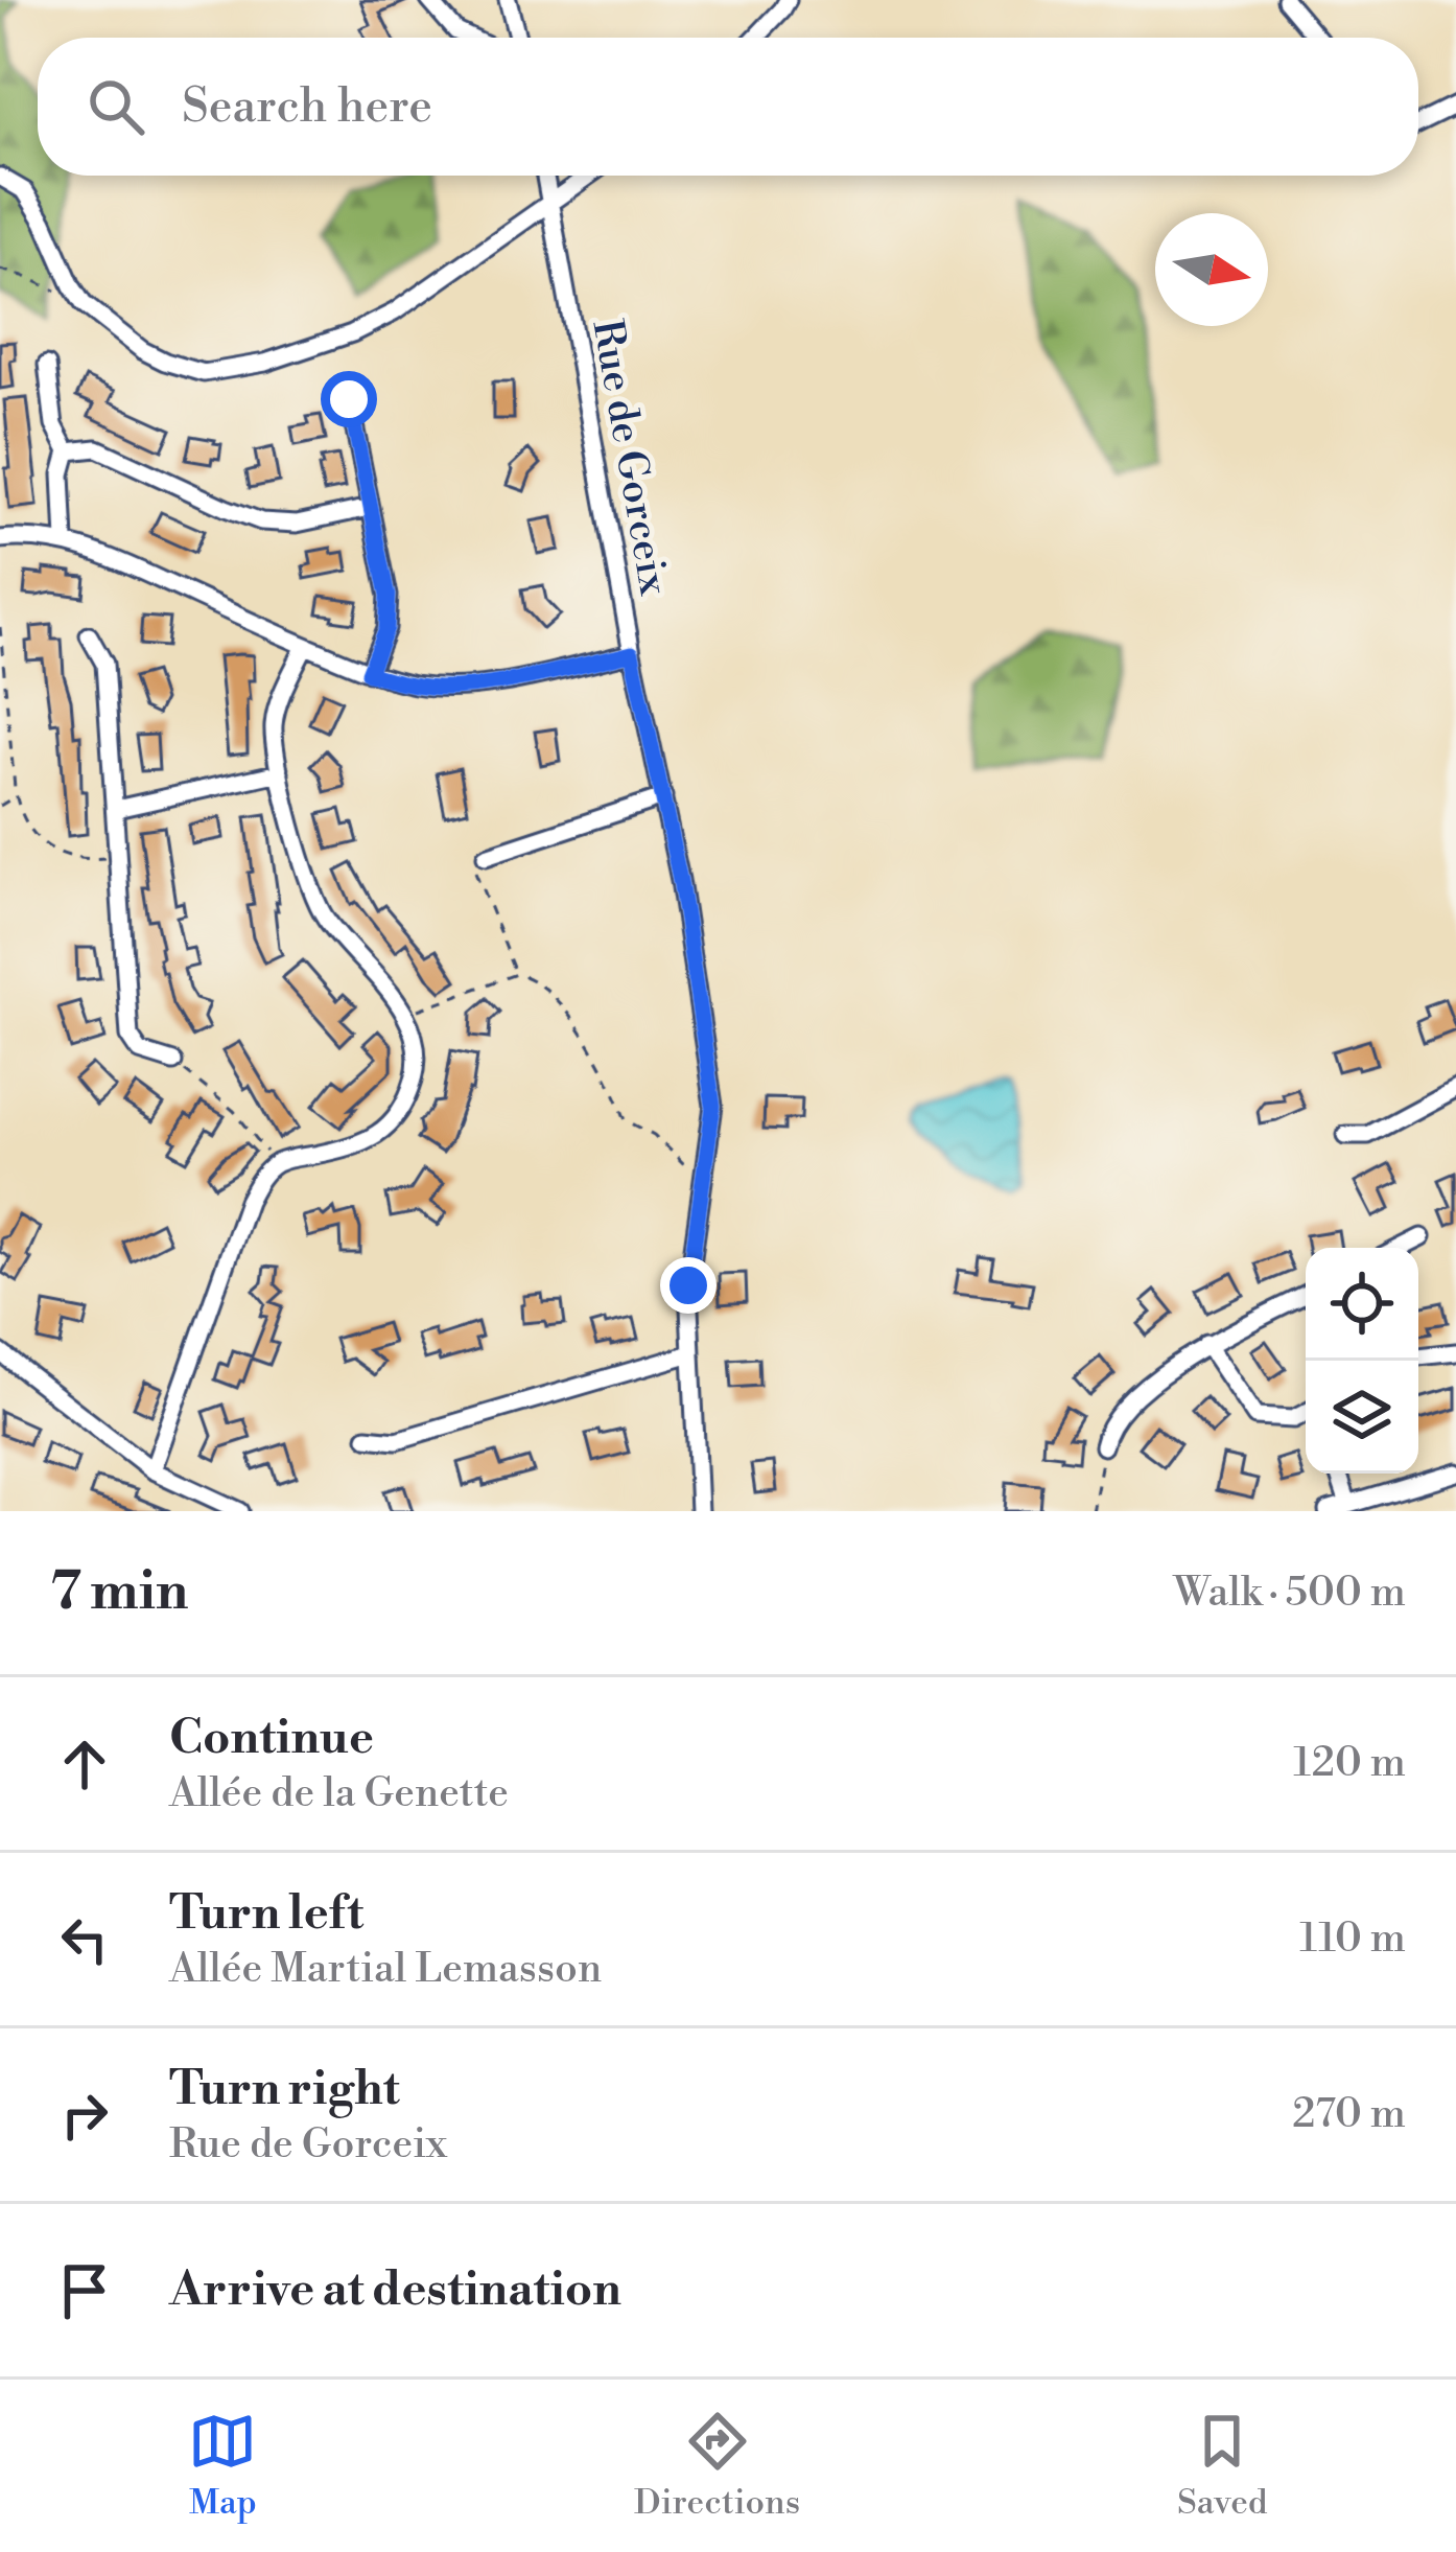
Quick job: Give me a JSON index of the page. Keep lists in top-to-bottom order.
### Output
{
  "streets": {
    "street": ["Rue de Gorceix"]
  },
  "north": "right",
  "page": {
    "search": "Search here",
    "heading": ["7 min", "Walk · 500 m"],
    "list": [
      ["Continue", "Allée de la Genette", "120 m"],
      ["Turn left", "Allée Martial Lemasson", "110 m"],
      ["Turn right", "Rue de Gorceix", "270 m"],
      "Arrive at destination"
    ],
    "nav": ["Map", "Directions", "Saved"]
  }
}
